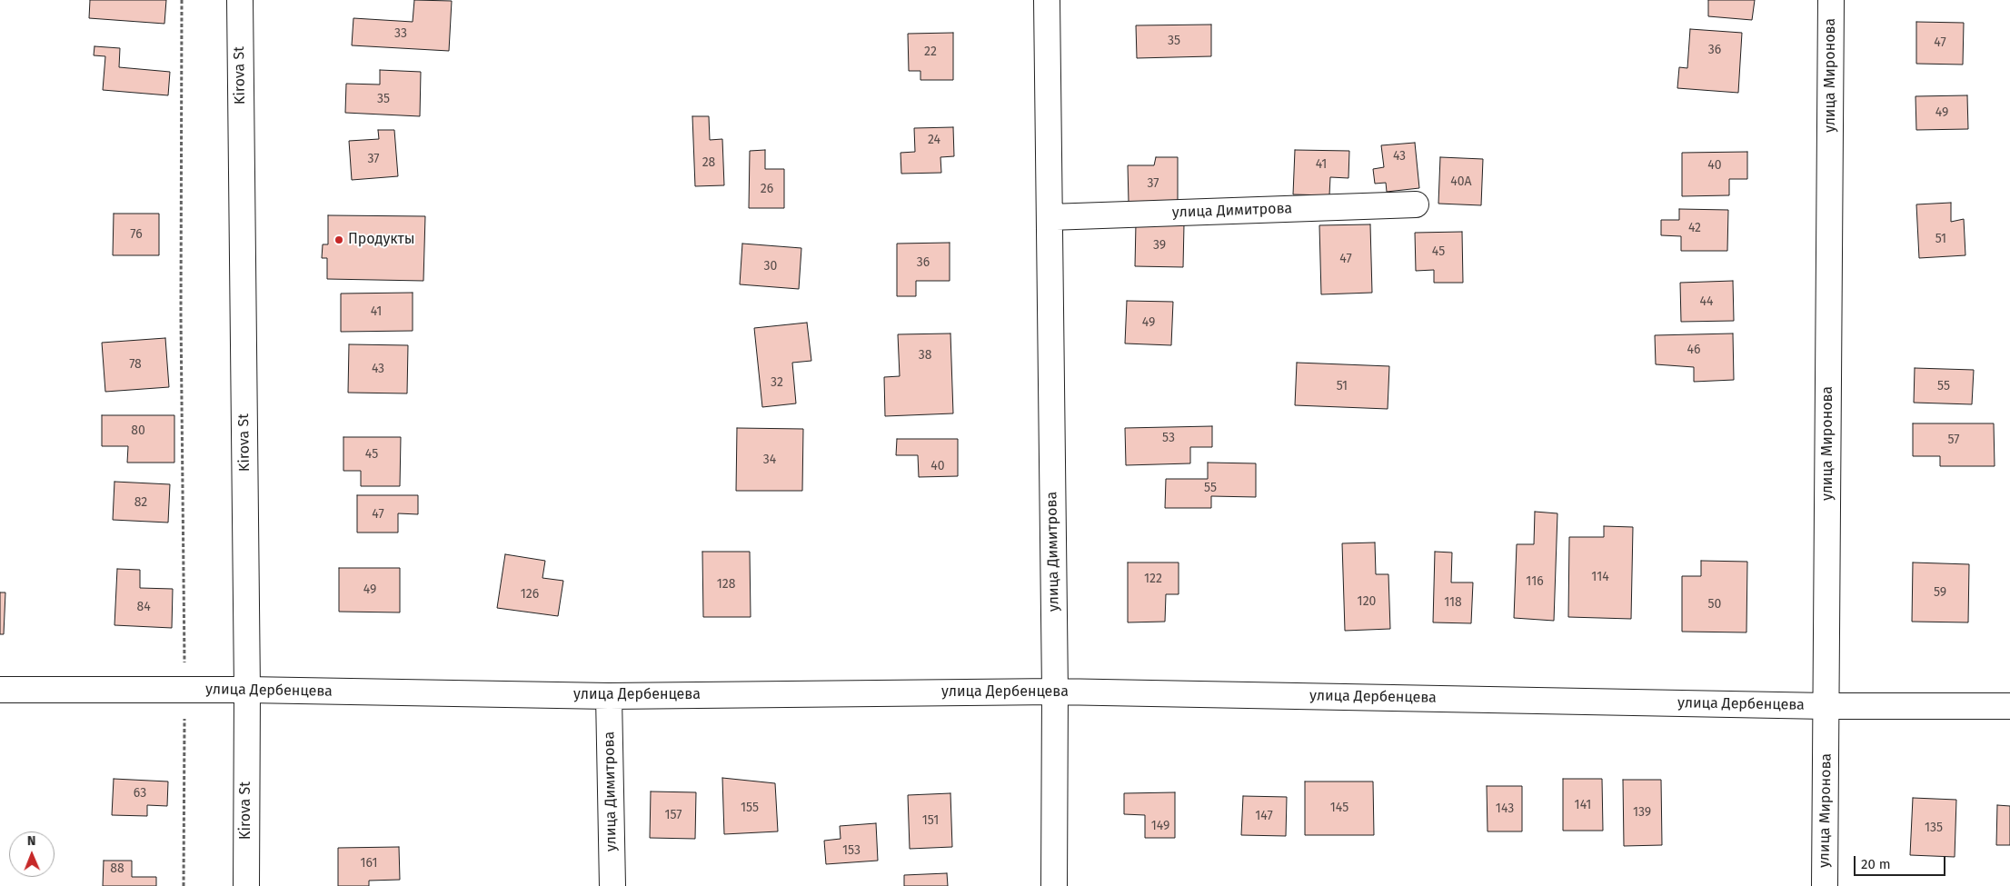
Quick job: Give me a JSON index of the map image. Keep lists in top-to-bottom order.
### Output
{
  "streets": {
    "street": [
      "Kirova St",
      "улица Миронова",
      "улица Димитрова",
      "улица Дербенцева"
    ]
  },
  "crossings": [
    ["Kirova St", "улица Дербенцева"],
    ["улица Миронова", "улица Дербенцева"],
    ["улица Димитрова", "улица Дербенцева"]
  ],
  "places": ["Продукты"],
  "house_numbers": [
    "33",
    "35",
    "47",
    "36",
    "22",
    "35",
    "49",
    "24",
    "43",
    "37",
    "28",
    "41",
    "40",
    "40А",
    "37",
    "26",
    "42",
    "76",
    "51",
    "39",
    "45",
    "47",
    "36",
    "30",
    "44",
    "41",
    "49",
    "46",
    "38",
    "78",
    "43",
    "32",
    "51",
    "55",
    "80",
    "53",
    "57",
    "45",
    "34",
    "40",
    "55",
    "82",
    "47",
    "114",
    "122",
    "116",
    "128",
    "49",
    "59",
    "126",
    "120",
    "118",
    "50",
    "84",
    "63",
    "141",
    "155",
    "145",
    "143",
    "139",
    "157",
    "147",
    "151",
    "149",
    "135",
    "153",
    "161",
    "88"
  ],
  "scale_bar": "20 m",
  "north": "top"
}
